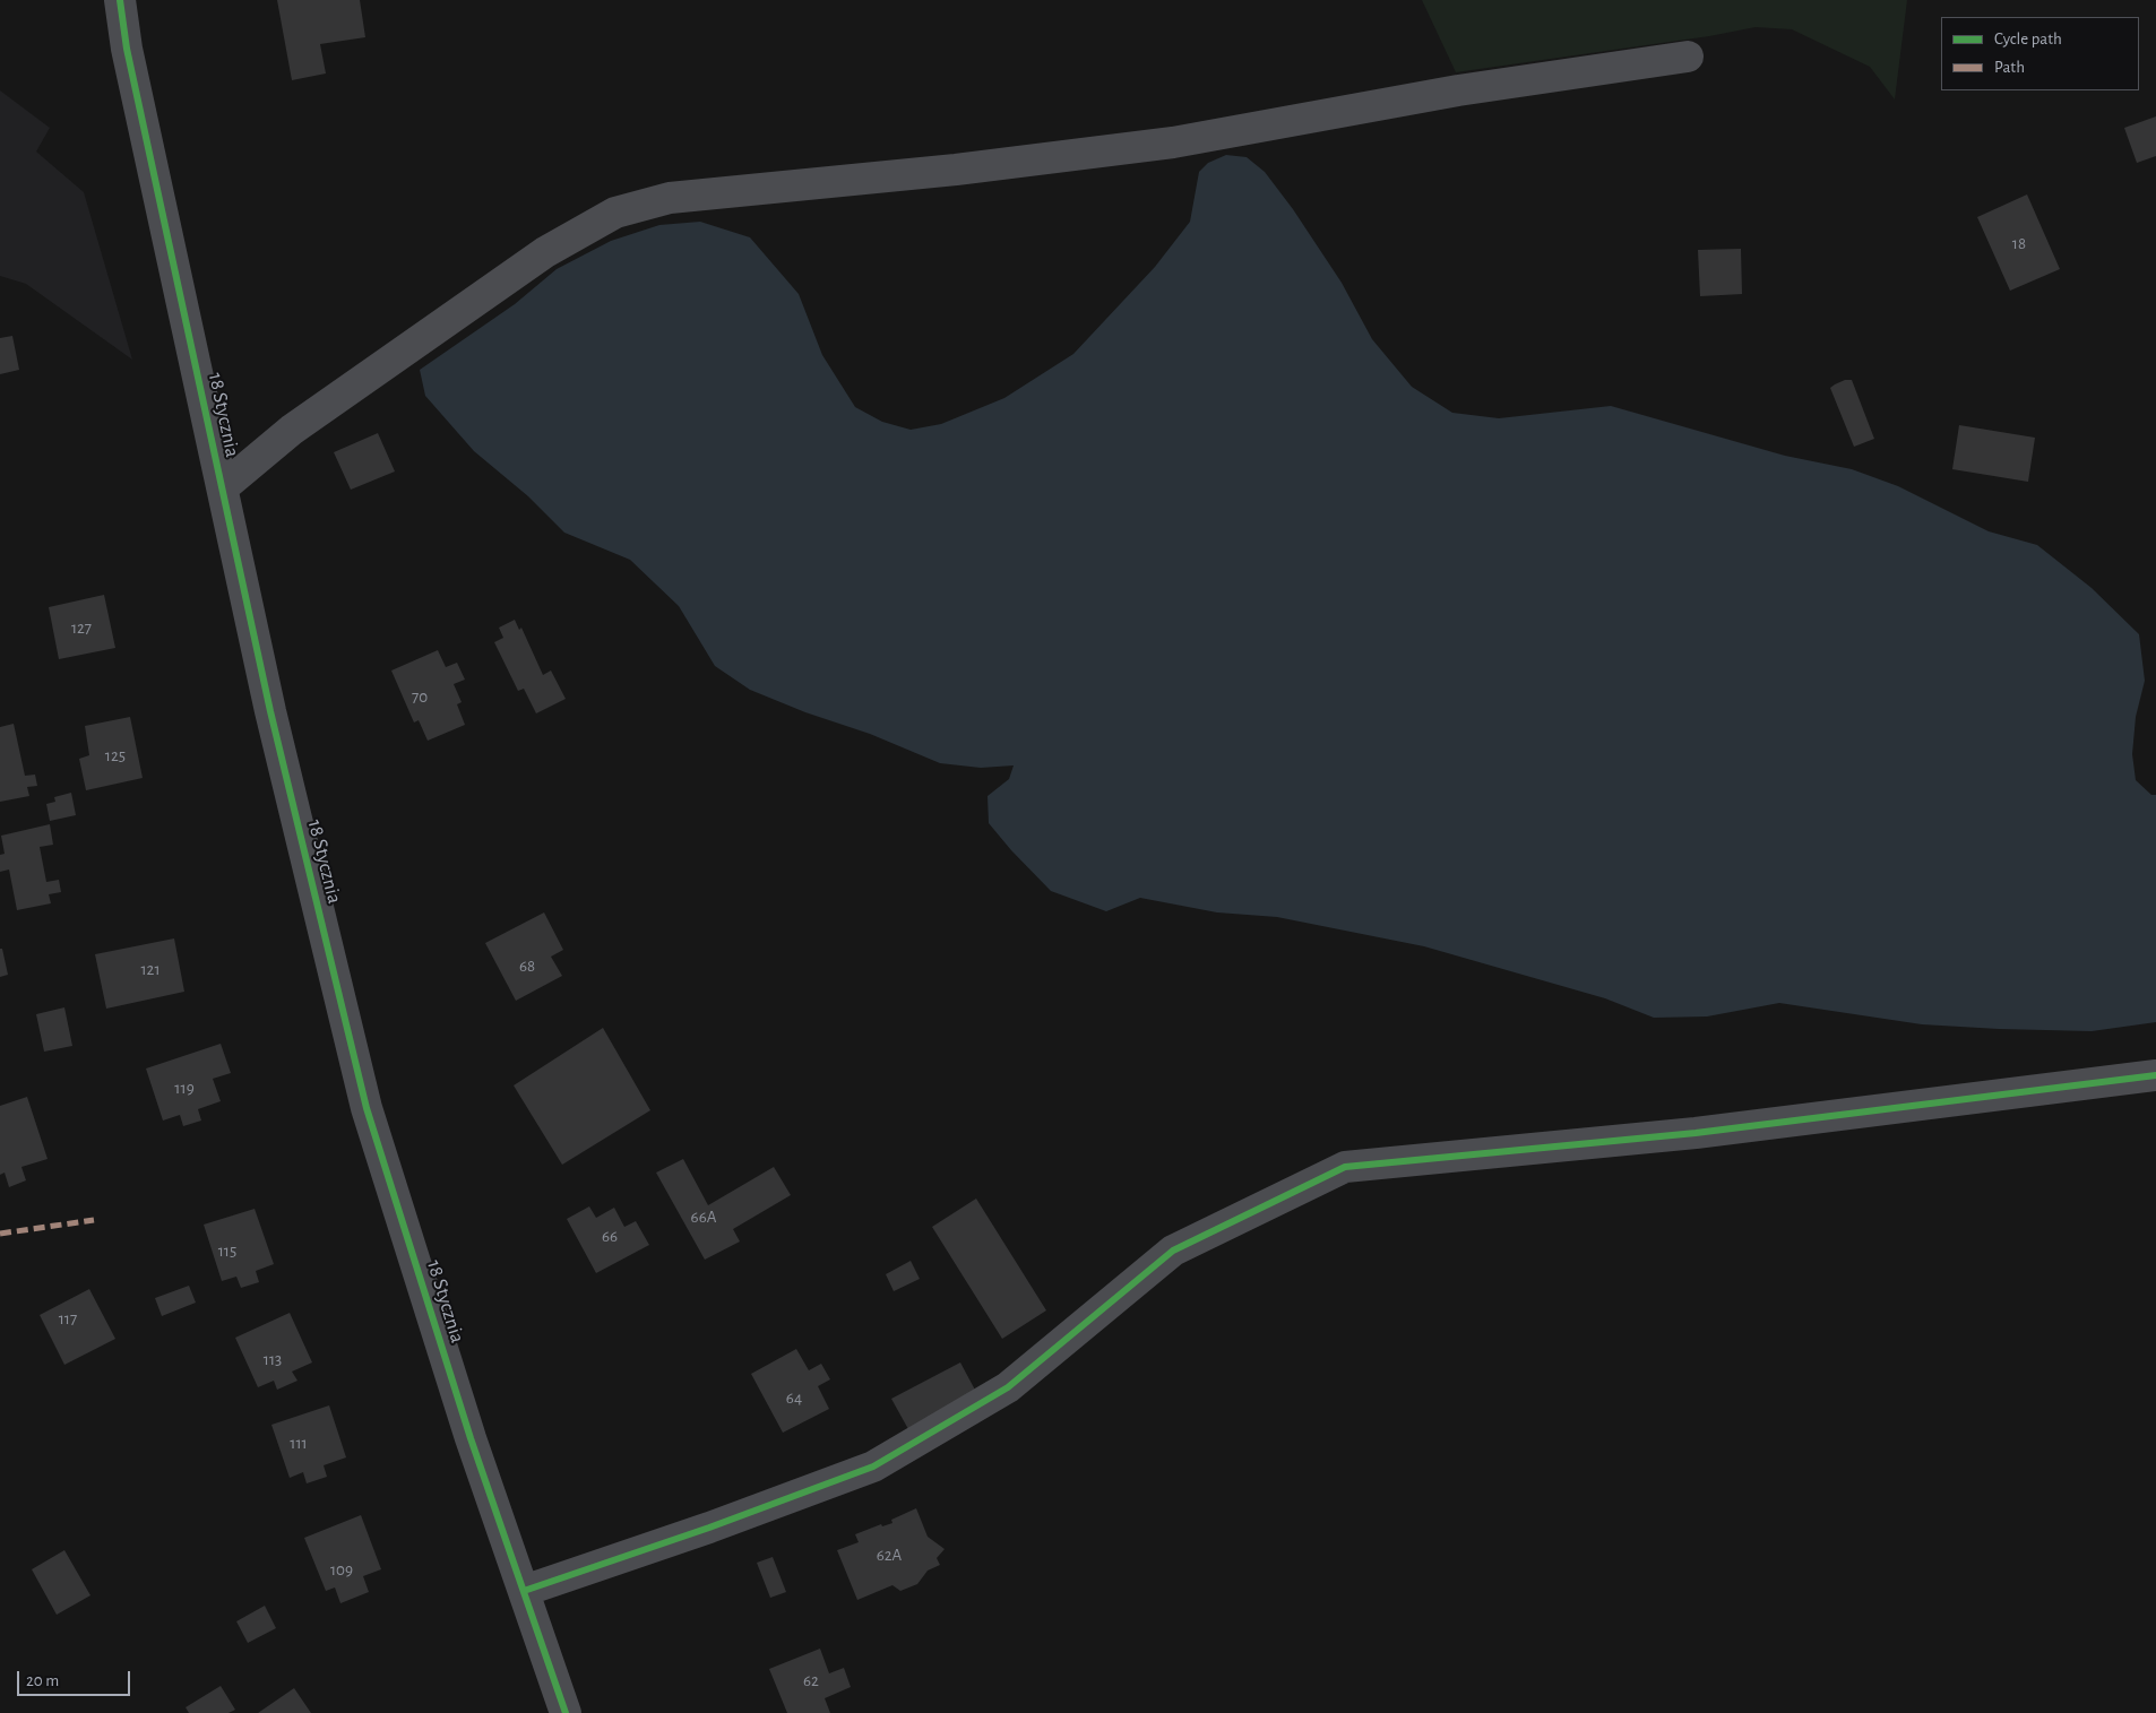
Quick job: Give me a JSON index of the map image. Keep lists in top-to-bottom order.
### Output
{
  "streets": {
    "street": ["18 Stycznia"]
  },
  "house_numbers": [
    "18",
    "127",
    "70",
    "125",
    "68",
    "121",
    "119",
    "66A",
    "66",
    "115",
    "117",
    "113",
    "64",
    "111",
    "62A",
    "109",
    "62"
  ],
  "legend": ["Cycle path", "Path"],
  "scale_bar": "20 m"
}
